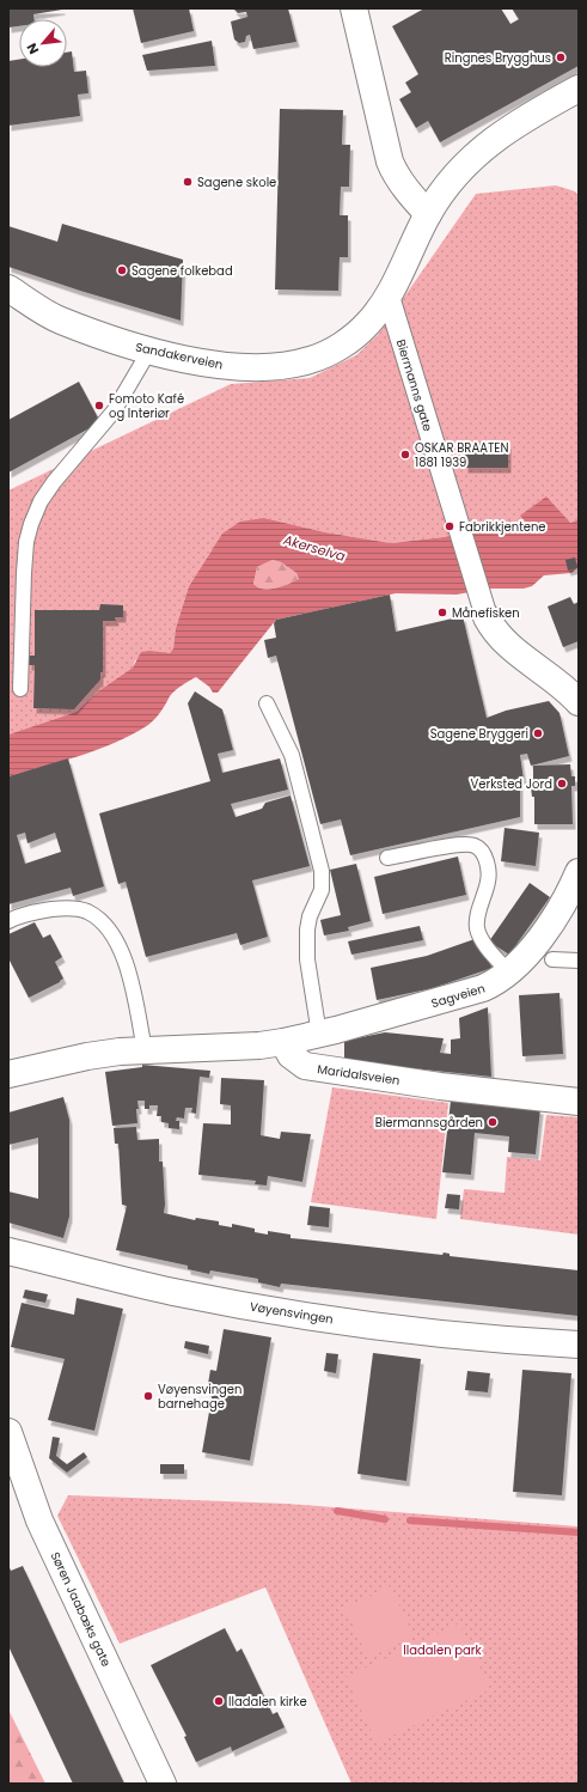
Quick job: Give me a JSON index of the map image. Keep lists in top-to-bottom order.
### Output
{
  "streets": {
    "street": [
      "Sandakerveien",
      "Biermanns gate",
      "Sagveien",
      "Maridalsveien",
      "Vøyensvingen",
      "Søren Jaabæks gate"
    ]
  },
  "crossings": [
    ["Sandakerveien", "Biermanns gate"],
    ["Sagveien", "Maridalsveien"]
  ],
  "water": ["Akerselva"],
  "parks": ["Iladalen park"],
  "places": [
    "Ringnes Brygghus",
    "Sagene skole",
    "Sagene folkebad",
    "Fomoto Kafé og Interiør",
    "OSKAR BRAATEN 1881 1939",
    "Fabrikkjentene",
    "Månefisken",
    "Sagene Bryggeri",
    "Verksted Jord",
    "Biermannsgården",
    "Vøyensvingen barnehage",
    "Iladalen kirke"
  ],
  "north": "bottom left"
}
